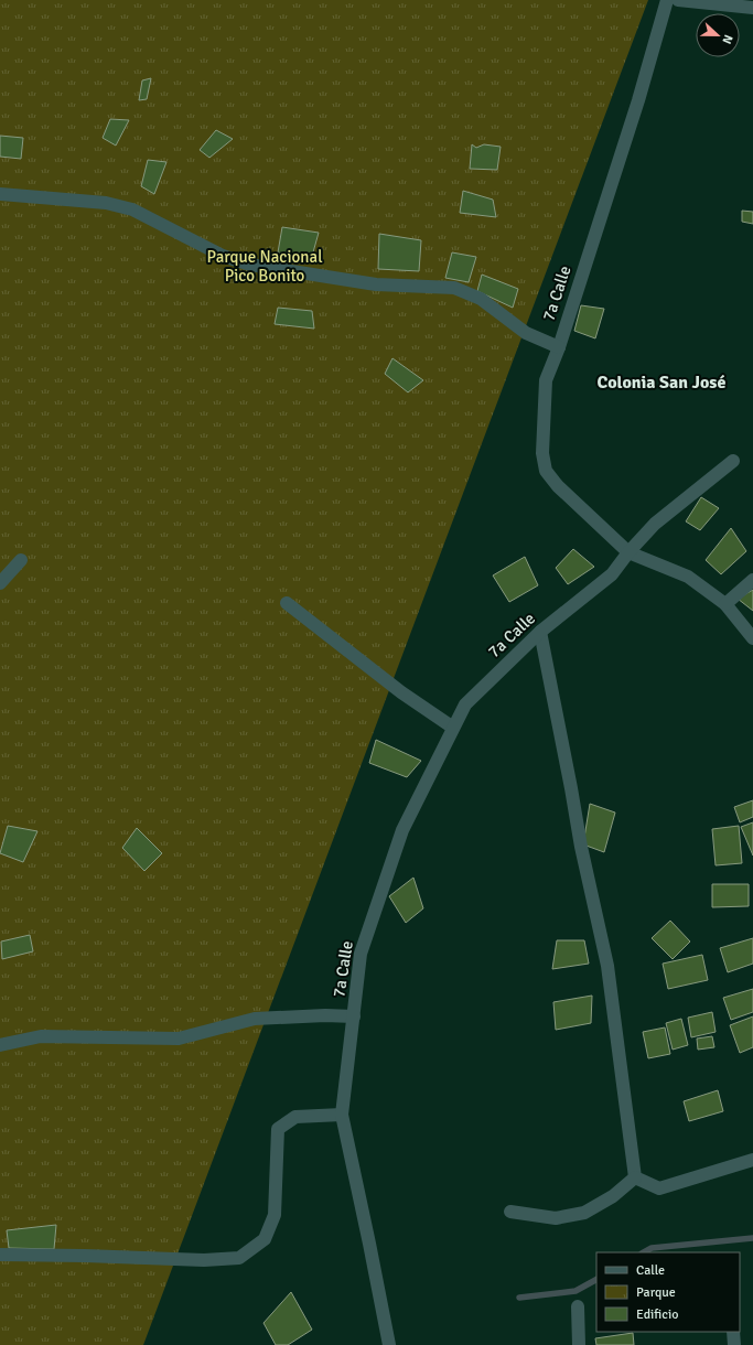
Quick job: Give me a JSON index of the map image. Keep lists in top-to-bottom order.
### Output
{
  "streets": {
    "street": ["7a Calle"]
  },
  "districts": ["Colonia San José"],
  "parks": ["Parque Nacional Pico Bonito"],
  "legend": ["Calle", "Parque", "Edificio"],
  "north": "right"
}
